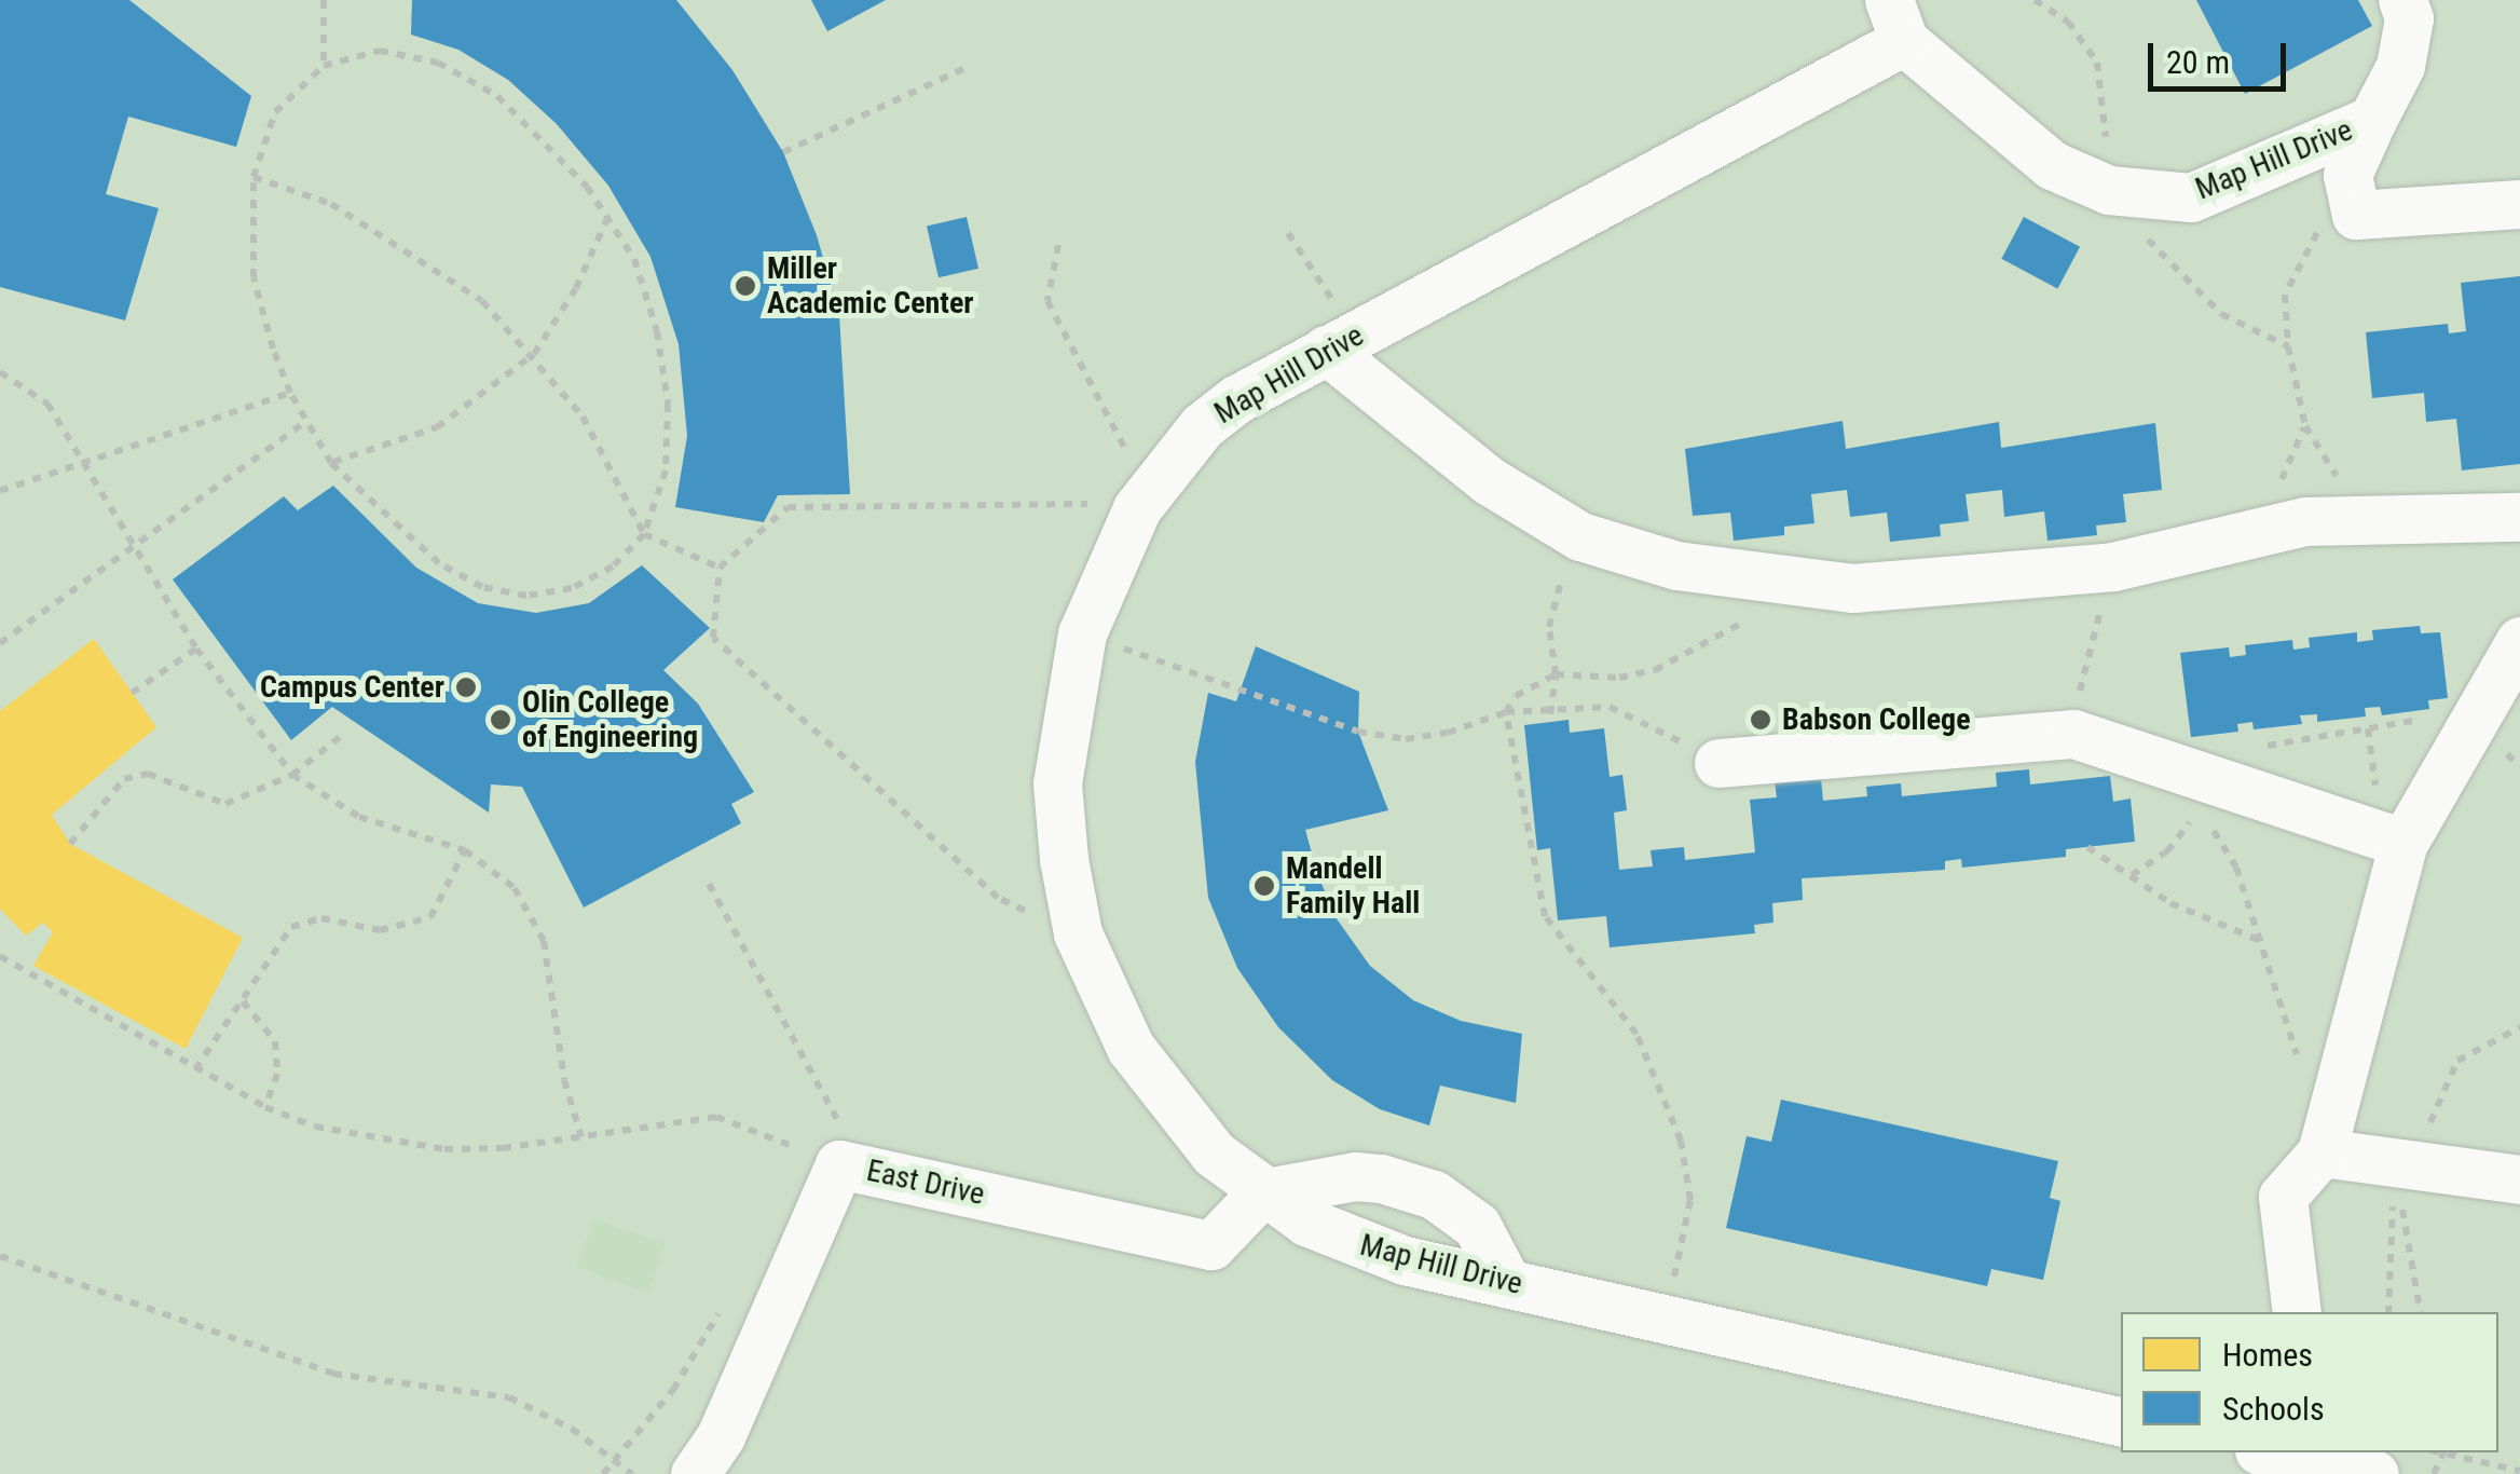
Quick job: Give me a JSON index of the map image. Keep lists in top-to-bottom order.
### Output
{
  "streets": {
    "street": ["Map Hill Drive", "East Drive"]
  },
  "crossings": [
    ["Map Hill Drive", "East Drive"]
  ],
  "places": [
    "Miller Academic Center",
    "Campus Center",
    "Olin College of Engineering",
    "Babson College",
    "Mandell Family Hall"
  ],
  "legend": ["Homes", "Schools"],
  "scale_bar": "20 m"
}
